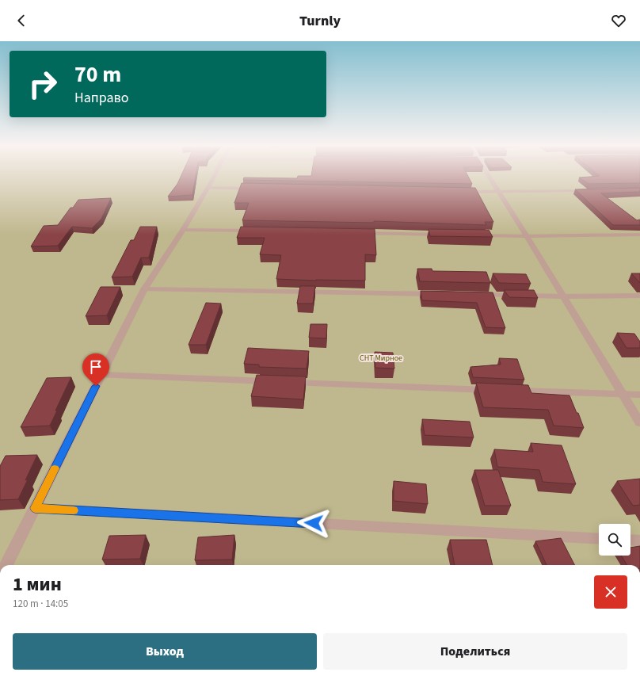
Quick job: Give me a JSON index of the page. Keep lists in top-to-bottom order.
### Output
{
  "parks": ["СНТ Мирное"],
  "page": {
    "header": "Turnly",
    "turn": ["70 m", "Направо"],
    "heading": ["1 мин", "120 m · 14:05"],
    "buttons": ["Выход", "Поделиться"]
  }
}
